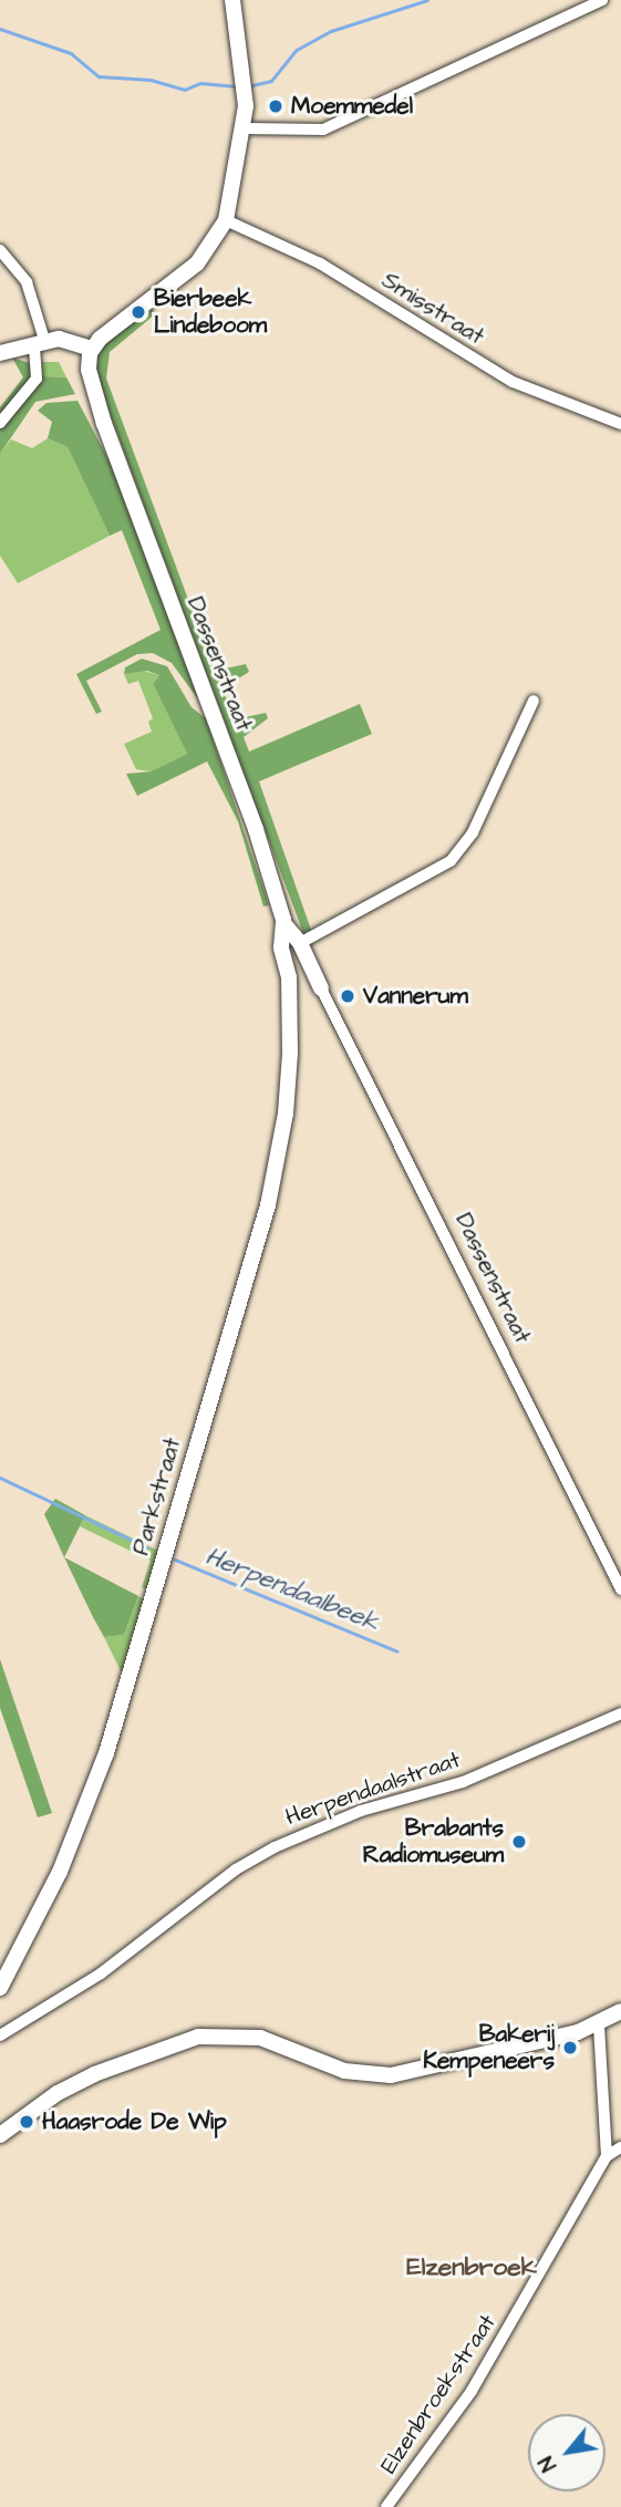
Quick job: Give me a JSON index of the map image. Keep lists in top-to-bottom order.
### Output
{
  "streets": {
    "street": [
      "Smisstraat",
      "Dassenstraat",
      "Parkstraat",
      "Herpendaalstraat",
      "Elzenbroekstraat"
    ]
  },
  "crossings": [
    ["Dassenstraat", "Parkstraat"]
  ],
  "districts": ["Elzenbroek"],
  "water": ["Herpendaalbeek"],
  "places": [
    "Moemmedel",
    "Bierbeek Lindeboom",
    "Vannerum",
    "Brabants Radiomuseum",
    "Bakerij Kempeneers",
    "Haasrode De Wip"
  ],
  "north": "bottom left"
}
